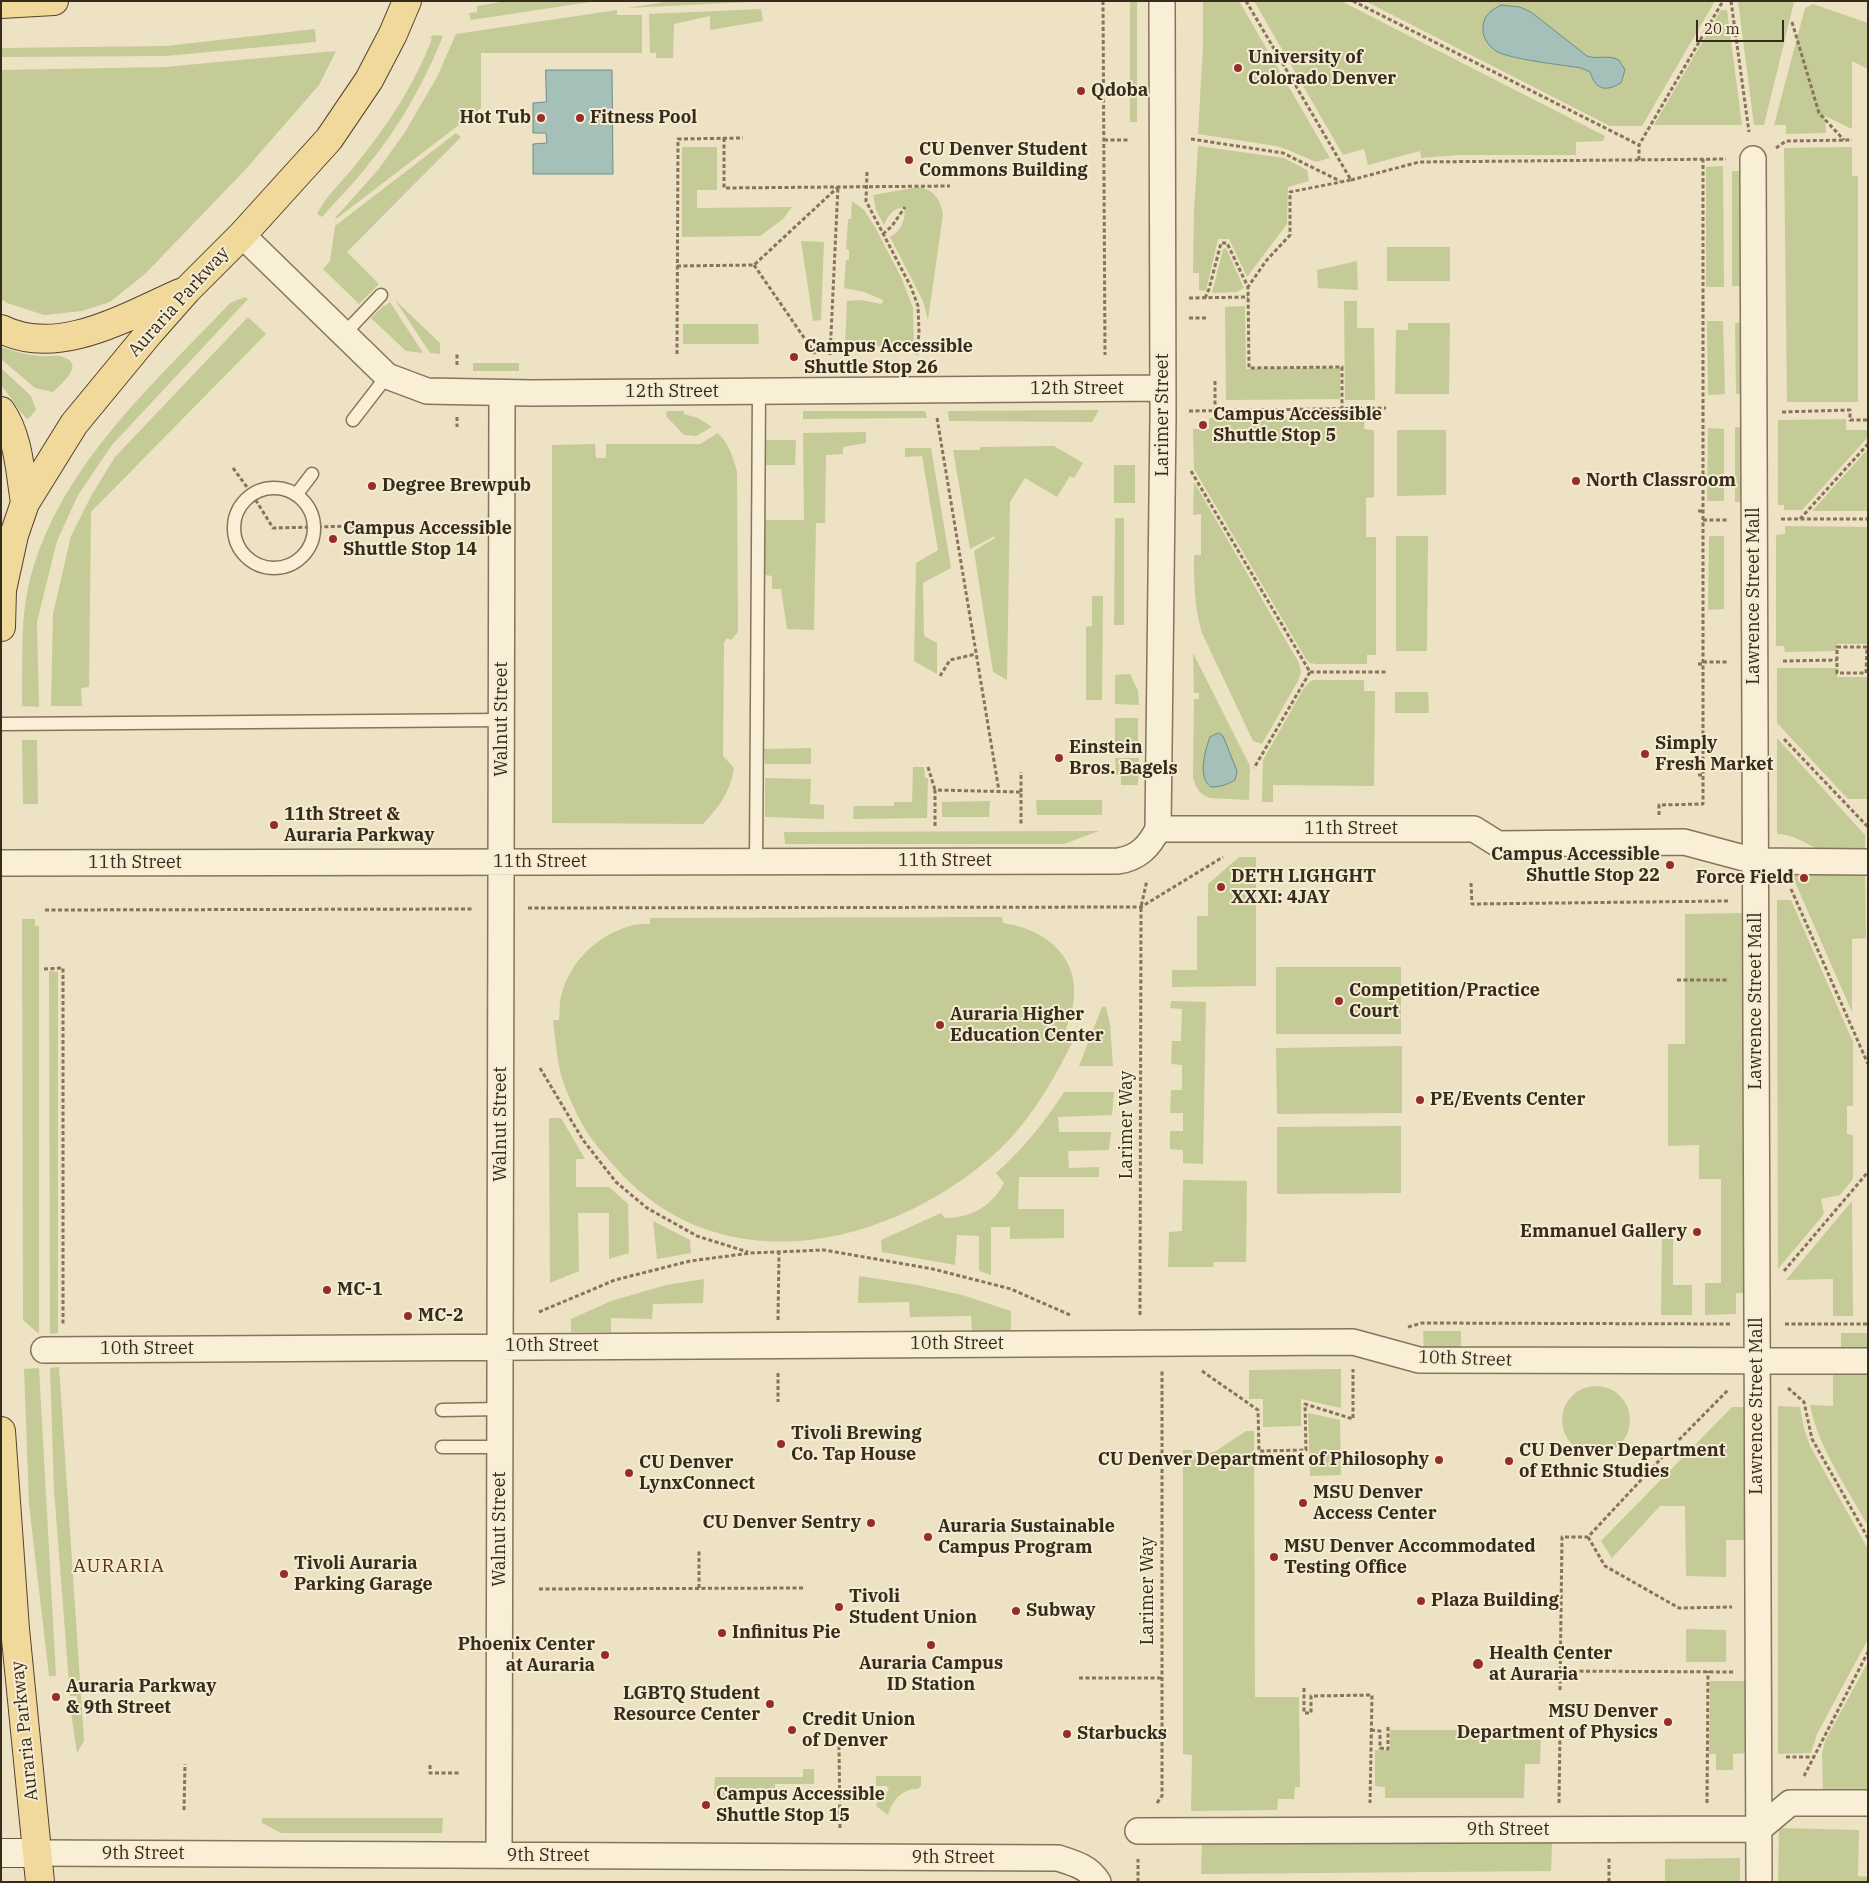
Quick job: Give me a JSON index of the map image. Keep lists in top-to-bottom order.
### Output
{
  "streets": {
    "main road": ["Auraria Parkway"],
    "street": [
      "12th Street",
      "Larimer Street",
      "Lawrence Street Mall",
      "Walnut Street",
      "11th Street",
      "10th Street",
      "9th Street"
    ],
    "path": ["Larimer Way"]
  },
  "crossings": [
    ["Auraria Parkway", "12th Street"],
    ["Auraria Parkway", "9th Street"],
    ["12th Street", "Larimer Street"],
    ["12th Street", "Walnut Street"],
    ["Larimer Street", "11th Street"],
    ["Lawrence Street Mall", "11th Street"],
    ["Lawrence Street Mall", "10th Street"],
    ["Lawrence Street Mall", "9th Street"],
    ["Walnut Street", "11th Street"],
    ["Walnut Street", "10th Street"],
    ["Walnut Street", "9th Street"],
    ["Larimer Way", "10th Street"],
    ["Larimer Way", "9th Street"]
  ],
  "districts": ["AURARIA"],
  "places": [
    "University of Colorado Denver",
    "Qdoba",
    "Hot Tub",
    "Fitness Pool",
    "CU Denver Student Commons Building",
    "Campus Accessible Shuttle Stop 26",
    "Campus Accessible Shuttle Stop 5",
    "North Classroom",
    "Degree Brewpub",
    "Campus Accessible Shuttle Stop 14",
    "Simply Fresh Market",
    "Einstein Bros. Bagels",
    "11th Street & Auraria Parkway",
    "Campus Accessible Shuttle Stop 22",
    "Force Field",
    "DETH LIGHGHT XXXI: 4JAY",
    "Competition/Practice Court",
    "Auraria Higher Education Center",
    "PE/Events Center",
    "Emmanuel Gallery",
    "MC-1",
    "MC-2",
    "Tivoli Brewing Co. Tap House",
    "CU Denver Department of Philosophy",
    "CU Denver Department of Ethnic Studies",
    "CU Denver LynxConnect",
    "MSU Denver Access Center",
    "CU Denver Sentry",
    "Auraria Sustainable Campus Program",
    "MSU Denver Accommodated Testing Office",
    "Tivoli Auraria Parking Garage",
    "Plaza Building",
    "Tivoli Student Union",
    "Subway",
    "Infinitus Pie",
    "Auraria Campus ID Station",
    "Phoenix Center at Auraria",
    "Health Center at Auraria",
    "Auraria Parkway & 9th Street",
    "LGBTQ Student Resource Center",
    "MSU Denver Department of Physics",
    "Credit Union of Denver",
    "Starbucks",
    "Campus Accessible Shuttle Stop 15"
  ],
  "scale_bar": "20 m"
}
